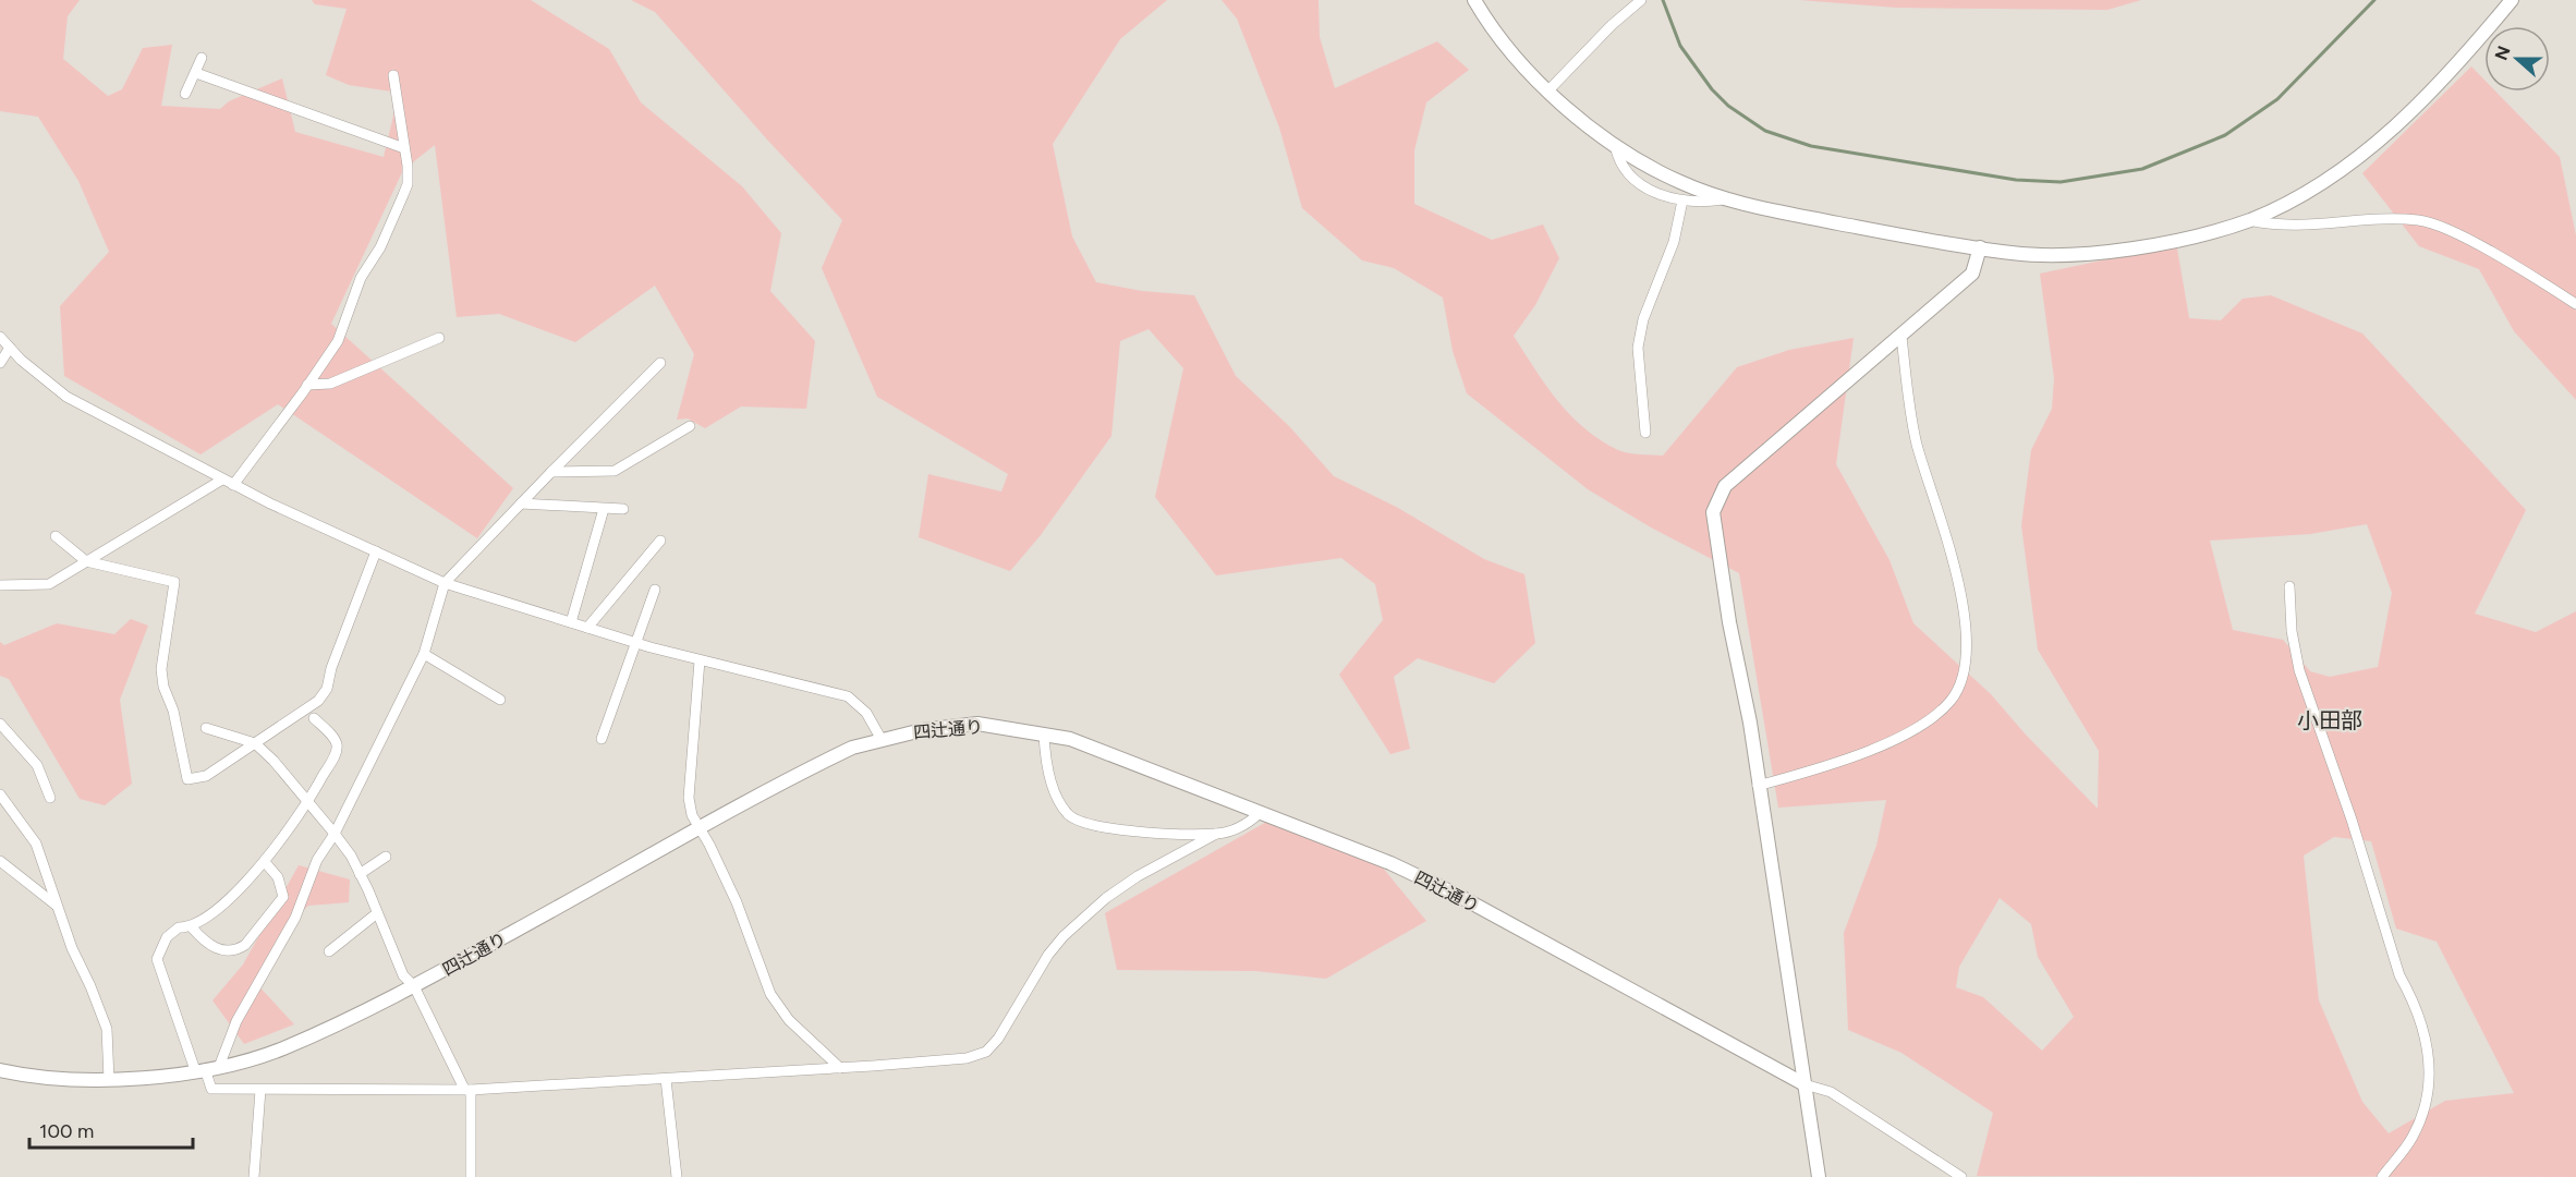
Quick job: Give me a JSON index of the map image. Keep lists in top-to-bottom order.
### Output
{
  "streets": {
    "street": ["四辻通り"]
  },
  "districts": ["小田部"],
  "scale_bar": "100 m",
  "north": "left"
}
